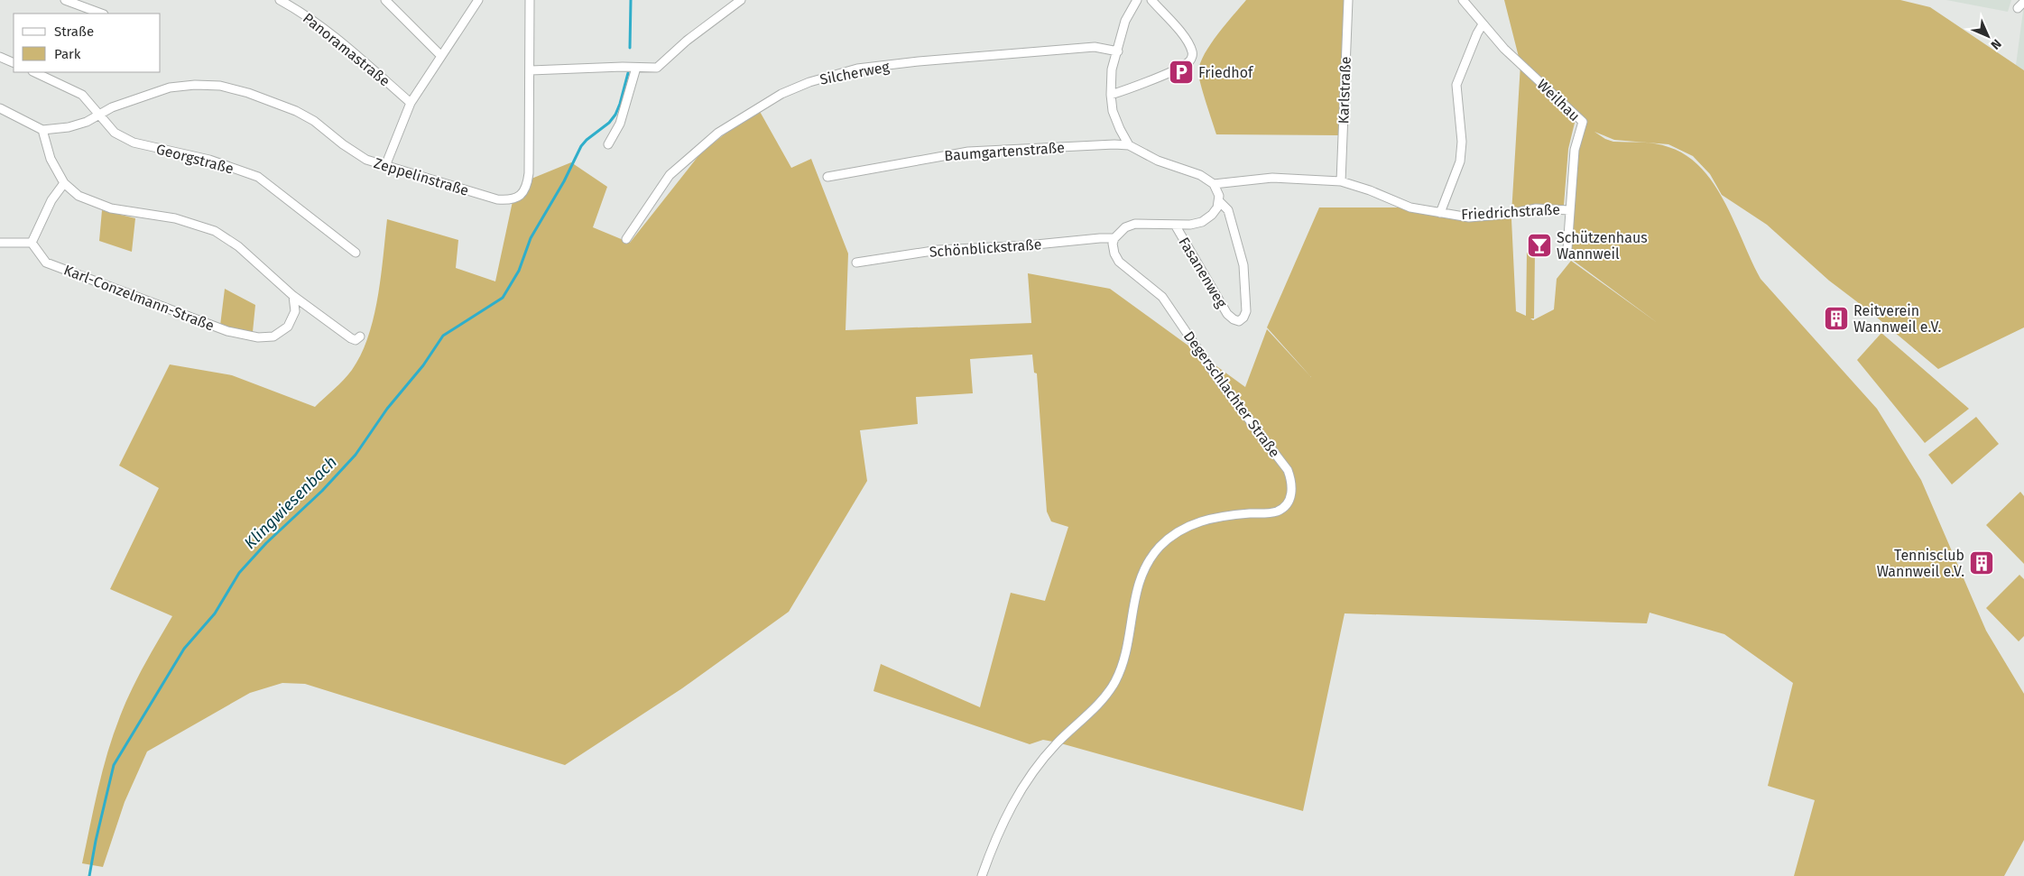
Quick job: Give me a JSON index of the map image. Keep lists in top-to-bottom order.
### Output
{
  "streets": {
    "street": [
      "Panoramastraße",
      "Silcherweg",
      "Karlstraße",
      "Weilhau",
      "Baumgartenstraße",
      "Georgstraße",
      "Zeppelinstraße",
      "Friedrichstraße",
      "Schönblickstraße",
      "Fasanenweg",
      "Karl-Conzelmann-Straße",
      "Degerschlachter Straße"
    ]
  },
  "crossings": [
    ["Karlstraße", "Friedrichstraße"],
    ["Weilhau", "Friedrichstraße"],
    ["Georgstraße", "Zeppelinstraße"],
    ["Schönblickstraße", "Degerschlachter Straße"]
  ],
  "water": ["Klingwiesenbach"],
  "places": {
    "parking": ["Friedhof"],
    "bar": ["Schützenhaus Wannweil"],
    "building": ["Reitverein Wannweil e.V.", "Tennisclub Wannweil e.V."]
  },
  "legend": ["Straße", "Park"],
  "north": "bottom right"
}
